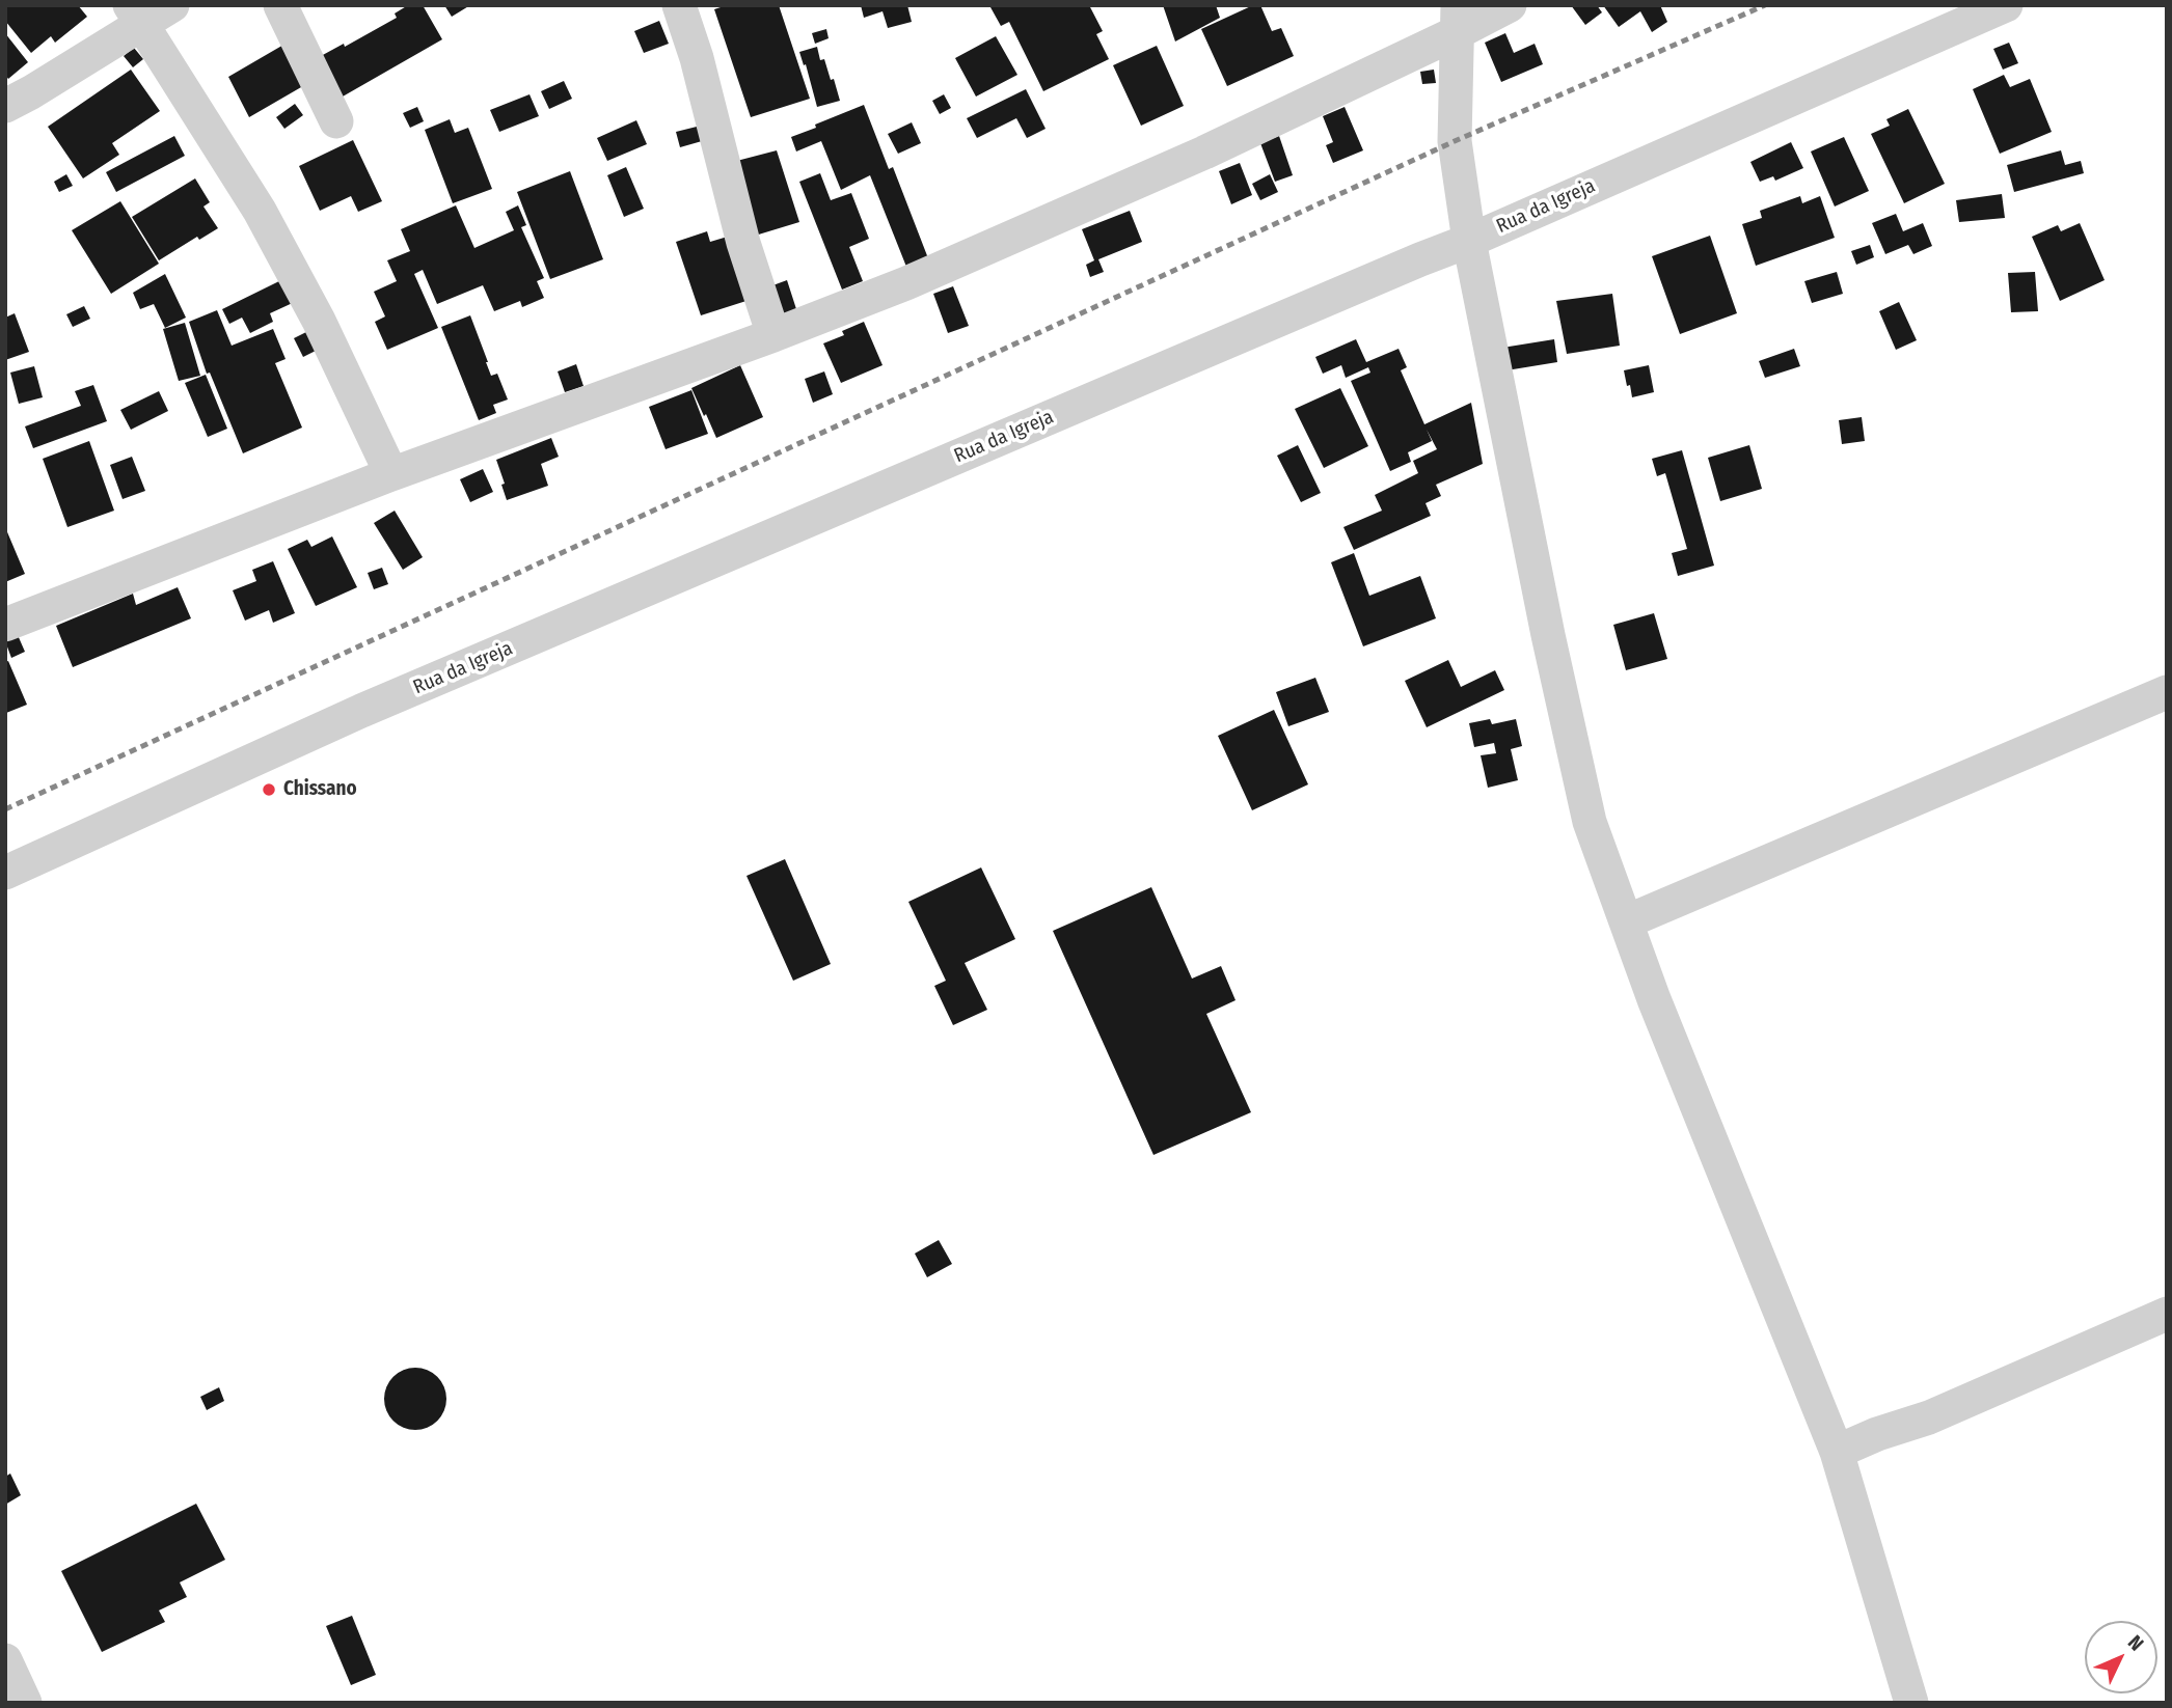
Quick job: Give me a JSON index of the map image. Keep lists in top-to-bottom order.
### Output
{
  "streets": {
    "street": ["Rua da Igreja"]
  },
  "places": ["Chissano"],
  "north": "top right"
}
